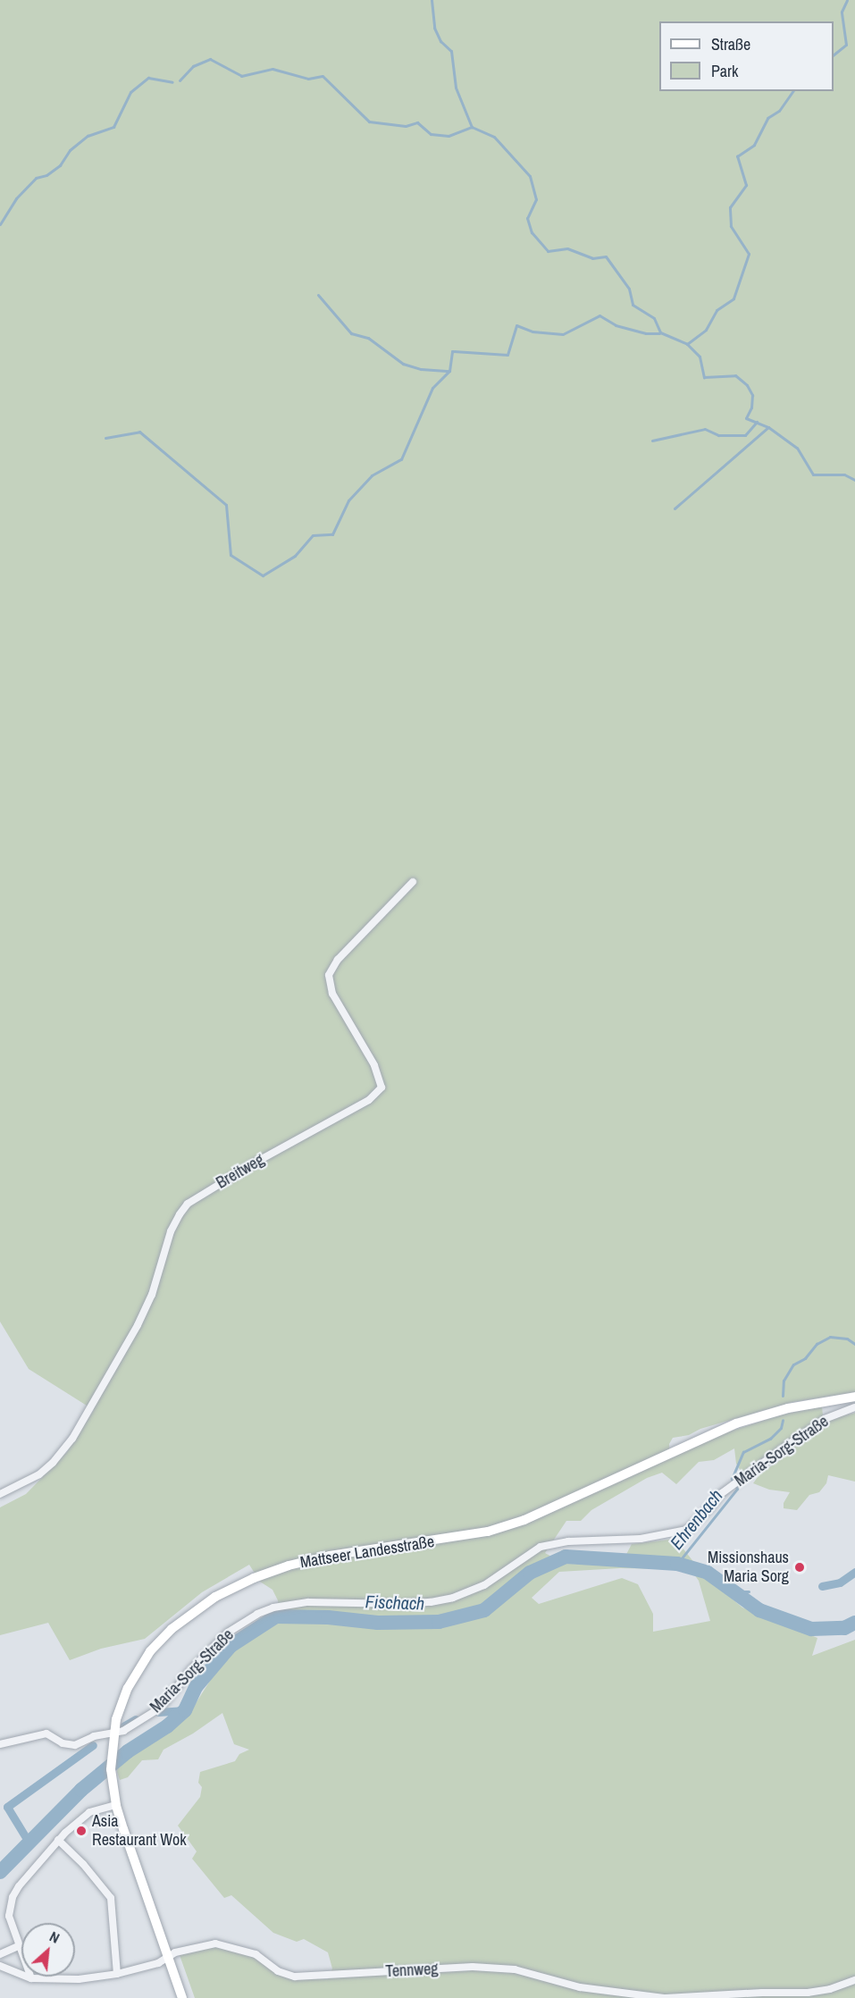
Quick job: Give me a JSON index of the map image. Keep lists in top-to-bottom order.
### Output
{
  "streets": {
    "main road": ["Mattseer Landesstraße"],
    "street": ["Breitweg", "Maria-Sorg-Straße", "Tennweg"]
  },
  "crossings": [
    ["Maria-Sorg-Straße", "Mattseer Landesstraße"],
    ["Mattseer Landesstraße", "Tennweg"]
  ],
  "water": ["Ehrenbach", "Fischach"],
  "places": ["Missionshaus Maria Sorg", "Asia Restaurant Wok"],
  "legend": ["Straße", "Park"],
  "north": "top right"
}
